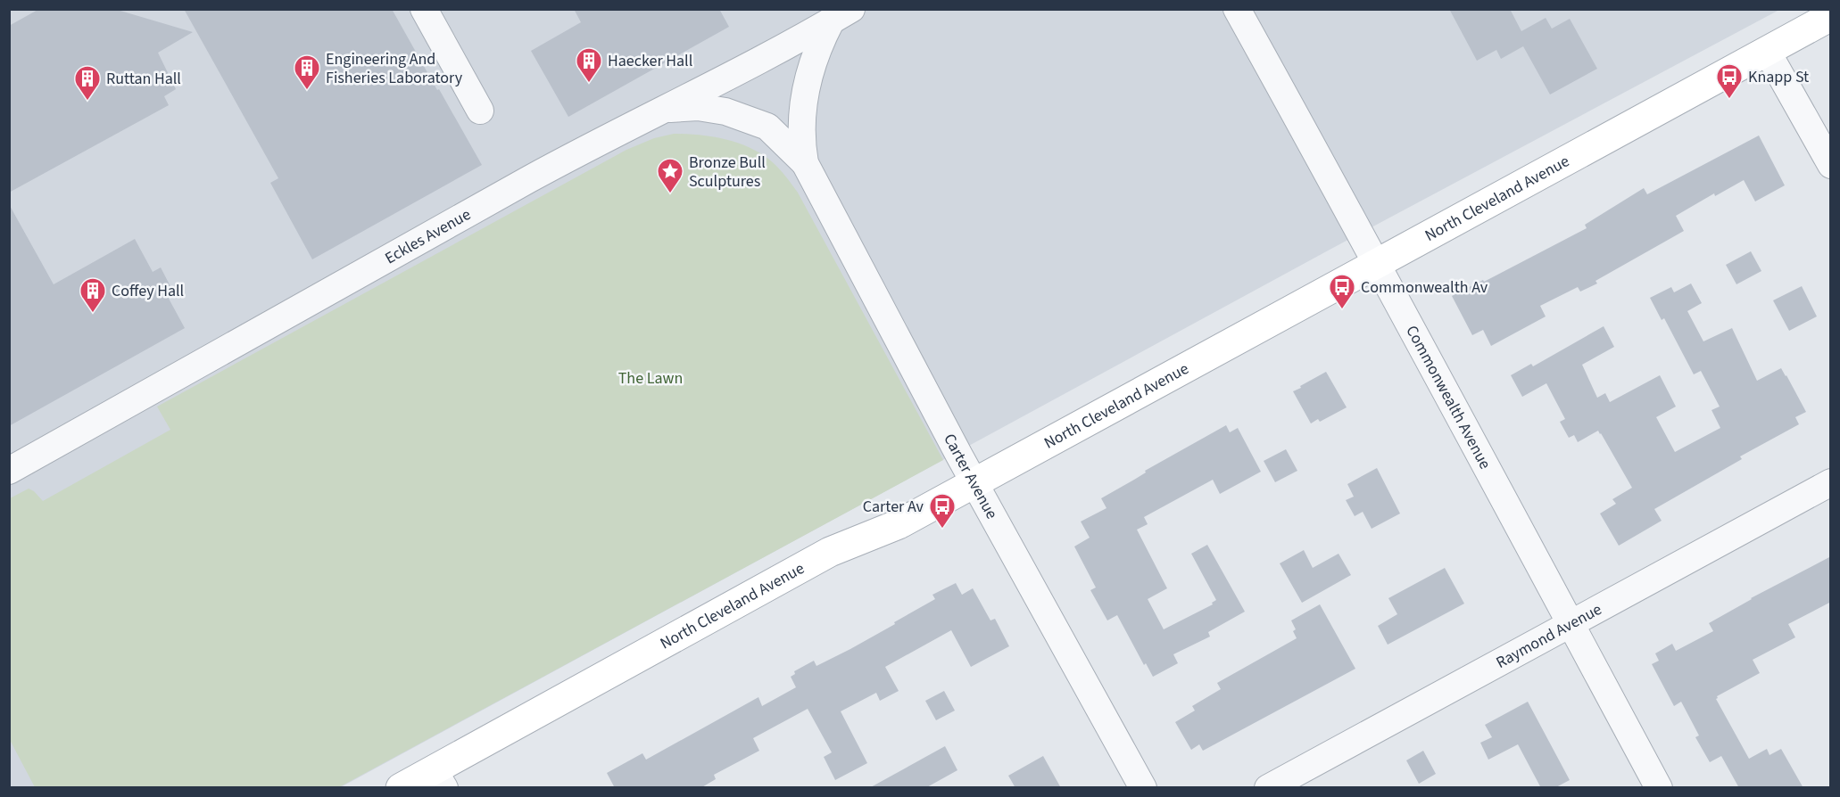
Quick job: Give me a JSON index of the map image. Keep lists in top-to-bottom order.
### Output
{
  "streets": {
    "main road": ["North Cleveland Avenue"],
    "street": [
      "Eckles Avenue",
      "Commonwealth Avenue",
      "Carter Avenue",
      "Raymond Avenue"
    ]
  },
  "crossings": [
    ["North Cleveland Avenue", "Commonwealth Avenue"],
    ["North Cleveland Avenue", "Carter Avenue"],
    ["Eckles Avenue", "Carter Avenue"],
    ["Commonwealth Avenue", "Raymond Avenue"]
  ],
  "parks": ["The Lawn"],
  "places": {
    "building": [
      "Haecker Hall",
      "Engineering And Fisheries Laboratory",
      "Ruttan Hall",
      "Coffey Hall"
    ],
    "bus stop": ["Knapp St", "Commonwealth Av", "Carter Av"],
    "place": ["Bronze Bull Sculptures"]
  }
}
